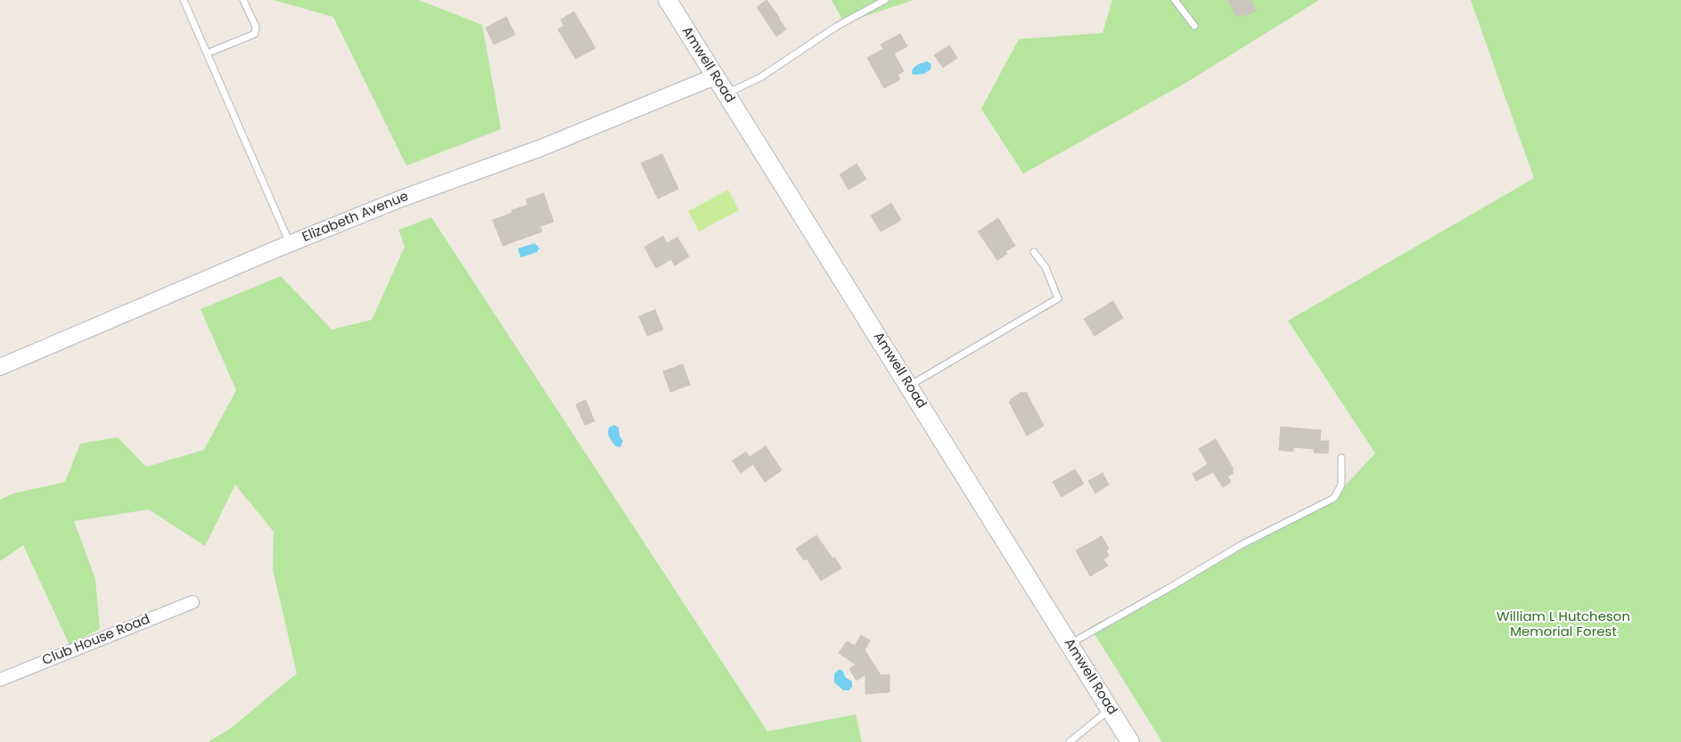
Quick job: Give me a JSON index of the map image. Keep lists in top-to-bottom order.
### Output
{
  "streets": {
    "main road": ["Amwell Road"],
    "street": ["Elizabeth Avenue", "Club House Road"]
  },
  "crossings": [
    ["Amwell Road", "Elizabeth Avenue"]
  ],
  "parks": ["William L Hutcheson Memorial Forest"]
}
